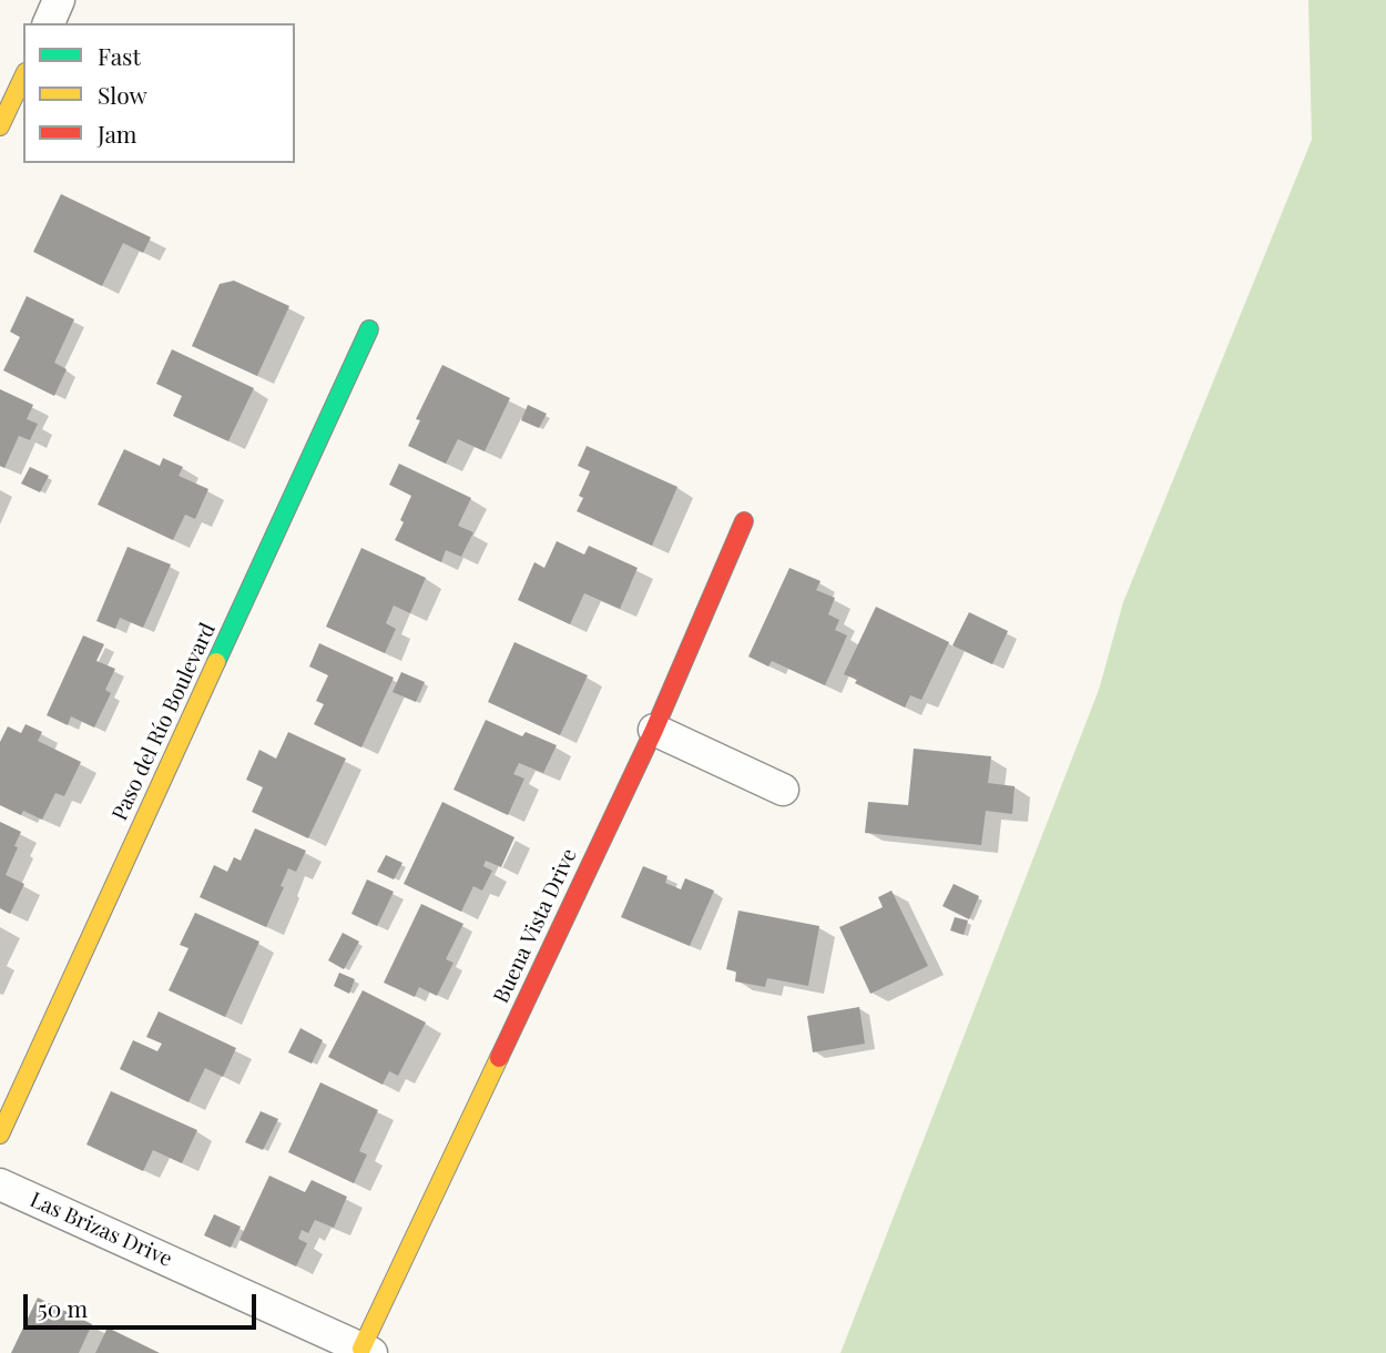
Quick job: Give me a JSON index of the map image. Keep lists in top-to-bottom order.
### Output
{
  "streets": {
    "street": ["Paso del Río Boulevard", "Buena Vista Drive", "Las Brizas Drive"]
  },
  "crossings": [
    ["Buena Vista Drive", "Las Brizas Drive"]
  ],
  "legend": ["Fast", "Slow", "Jam"],
  "scale_bar": "50 m"
}
